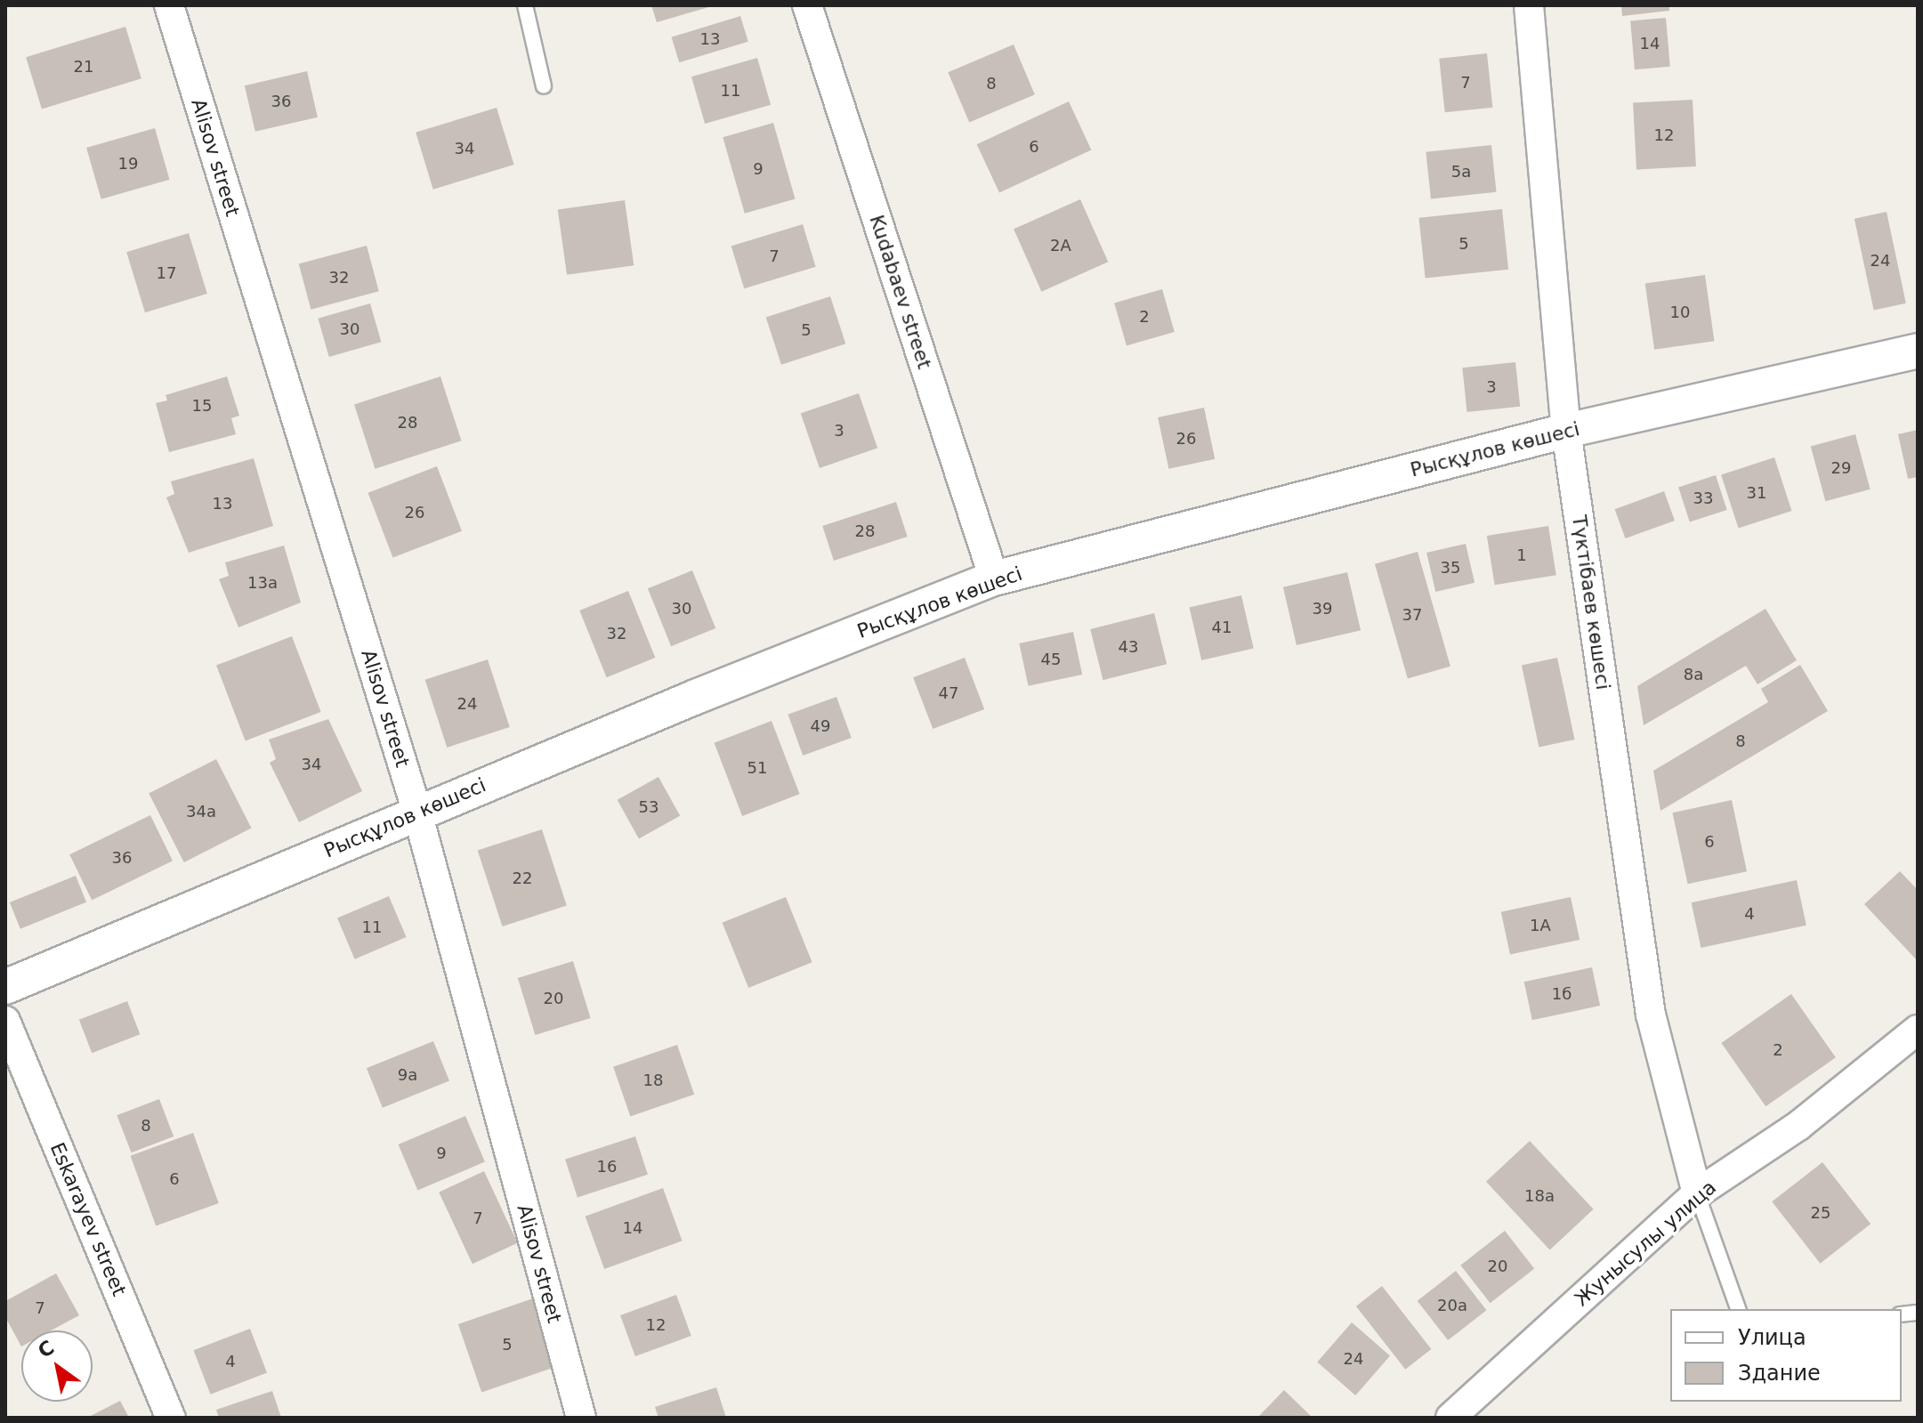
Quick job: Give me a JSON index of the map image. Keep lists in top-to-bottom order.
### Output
{
  "streets": {
    "street": [
      "Alisov street",
      "Kudabaev street",
      "Рысқұлов көшесі",
      "Түктібаев көшесі",
      "Eskarayev street",
      "Жунысулы улица"
    ]
  },
  "crossings": [
    ["Alisov street", "Рысқұлов көшесі"],
    ["Kudabaev street", "Рысқұлов көшесі"],
    ["Рысқұлов көшесі", "Түктібаев көшесі"],
    ["Түктібаев көшесі", "Жунысулы улица"]
  ],
  "house_numbers": [
    "13",
    "14",
    "21",
    "7",
    "8",
    "11",
    "36",
    "12",
    "6",
    "34",
    "19",
    "9",
    "5а",
    "5",
    "2А",
    "7",
    "24",
    "17",
    "32",
    "10",
    "2",
    "30",
    "5",
    "3",
    "15",
    "28",
    "3",
    "26",
    "29",
    "31",
    "33",
    "13",
    "26",
    "28",
    "1",
    "35",
    "13а",
    "30",
    "39",
    "37",
    "41",
    "32",
    "43",
    "45",
    "8а",
    "47",
    "24",
    "49",
    "8",
    "34",
    "51",
    "53",
    "34а",
    "6",
    "36",
    "22",
    "4",
    "1А",
    "11",
    "1б",
    "20",
    "2",
    "9а",
    "18",
    "8",
    "9",
    "16",
    "6",
    "18а",
    "25",
    "7",
    "14",
    "20",
    "20а",
    "7",
    "12",
    "5",
    "24",
    "4"
  ],
  "legend": ["Улица", "Здание"],
  "north": "top left"
}
